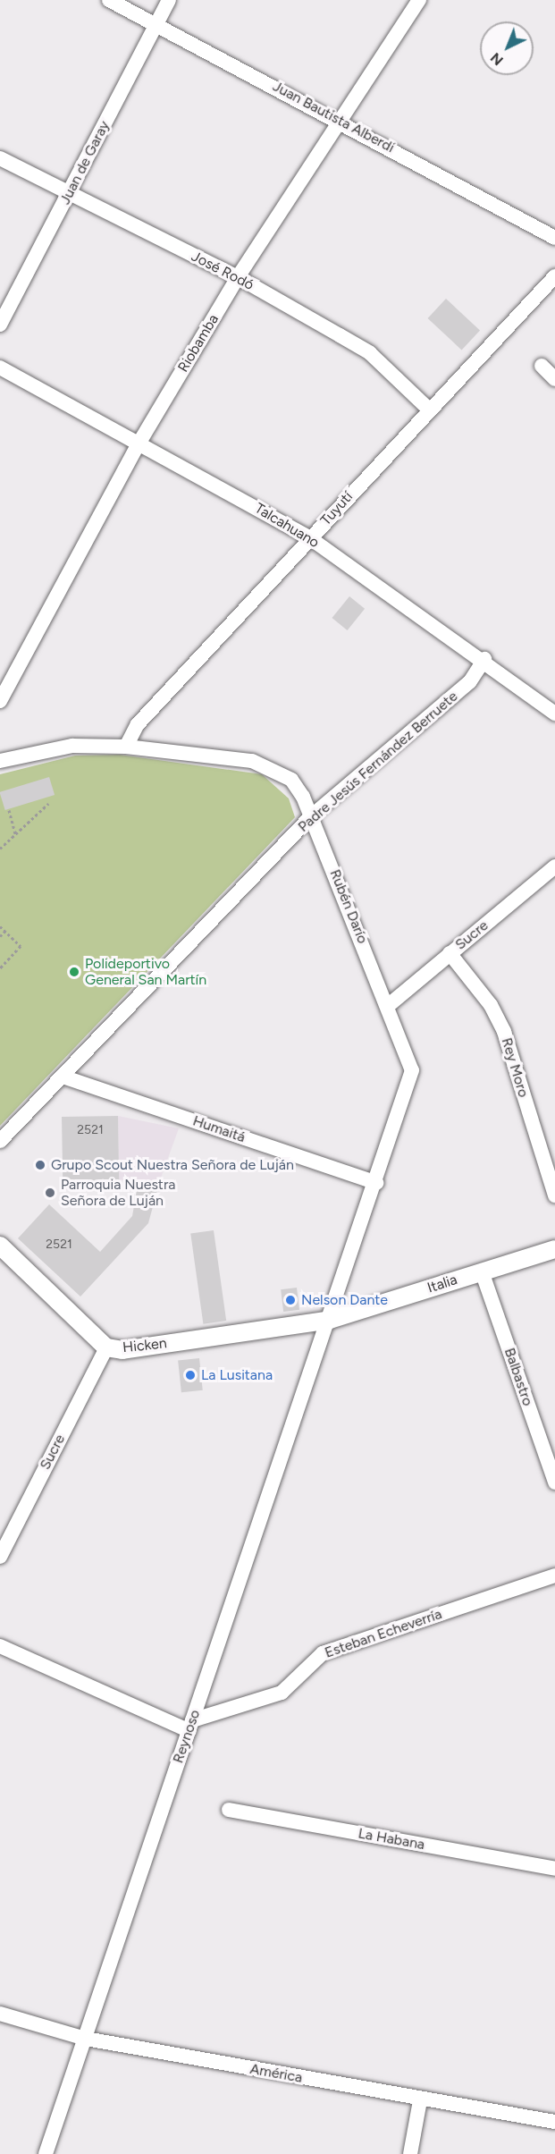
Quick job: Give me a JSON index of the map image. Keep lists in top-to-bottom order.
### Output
{
  "streets": {
    "street": [
      "Juan Bautista Alberdi",
      "Juan de Garay",
      "José Rodó",
      "Riobamba",
      "Tuyutí",
      "Talcahuano",
      "Padre Jesús Fernández Berruete",
      "Rubén Darío",
      "Sucre",
      "Rey Moro",
      "Humaitá",
      "Italia",
      "Hicken",
      "Balbastro",
      "Esteban Echeverría",
      "Reynoso",
      "La Habana",
      "América"
    ]
  },
  "crossings": [
    ["Juan Bautista Alberdi", "Juan de Garay"],
    ["Juan Bautista Alberdi", "Riobamba"],
    ["Juan de Garay", "José Rodó"],
    ["José Rodó", "Riobamba"],
    ["José Rodó", "Tuyutí"],
    ["Riobamba", "Talcahuano"],
    ["Tuyutí", "Talcahuano"],
    ["Tuyutí", "Rubén Darío"],
    ["Talcahuano", "Padre Jesús Fernández Berruete"],
    ["Padre Jesús Fernández Berruete", "Rubén Darío"],
    ["Padre Jesús Fernández Berruete", "Humaitá"],
    ["Rubén Darío", "Sucre"],
    ["Rubén Darío", "Humaitá"],
    ["Rubén Darío", "Italia"],
    ["Rubén Darío", "Hicken"],
    ["Rubén Darío", "Reynoso"],
    ["Sucre", "Rey Moro"],
    ["Sucre", "Hicken"],
    ["Italia", "Hicken"],
    ["Italia", "Balbastro"],
    ["Italia", "Reynoso"],
    ["Hicken", "Reynoso"],
    ["Esteban Echeverría", "Reynoso"],
    ["Reynoso", "América"]
  ],
  "places": [
    "Polideportivo General San Martín",
    "Grupo Scout Nuestra Señora de Luján",
    "Parroquia Nuestra Señora de Luján",
    "Nelson Dante",
    "La Lusitana"
  ],
  "house_numbers": ["2521", "2521"],
  "north": "bottom left"
}
